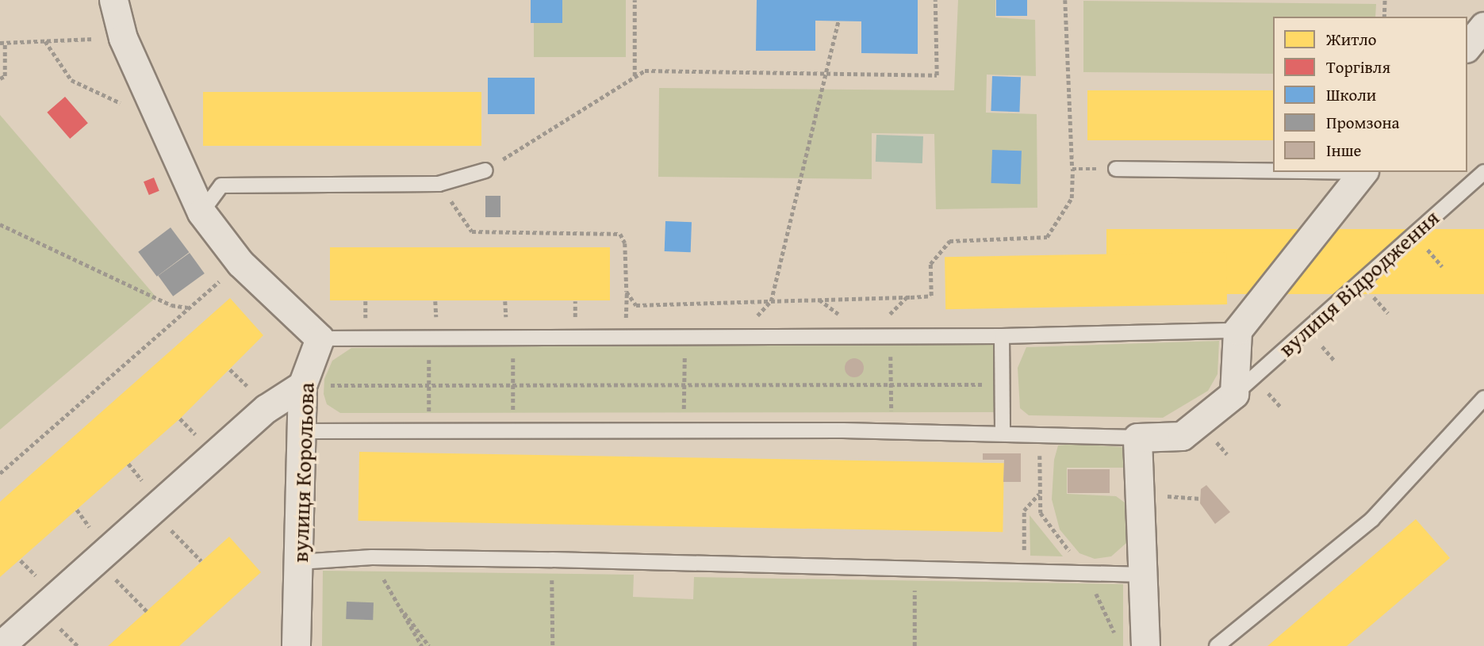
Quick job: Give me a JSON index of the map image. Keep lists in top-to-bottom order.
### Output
{
  "streets": {
    "street": ["вулиця Відродження", "вулиця Корольова"]
  },
  "legend": [
    "Житло",
    "Торгівля",
    "Школи",
    "Промзона",
    "Інше"
  ]
}
